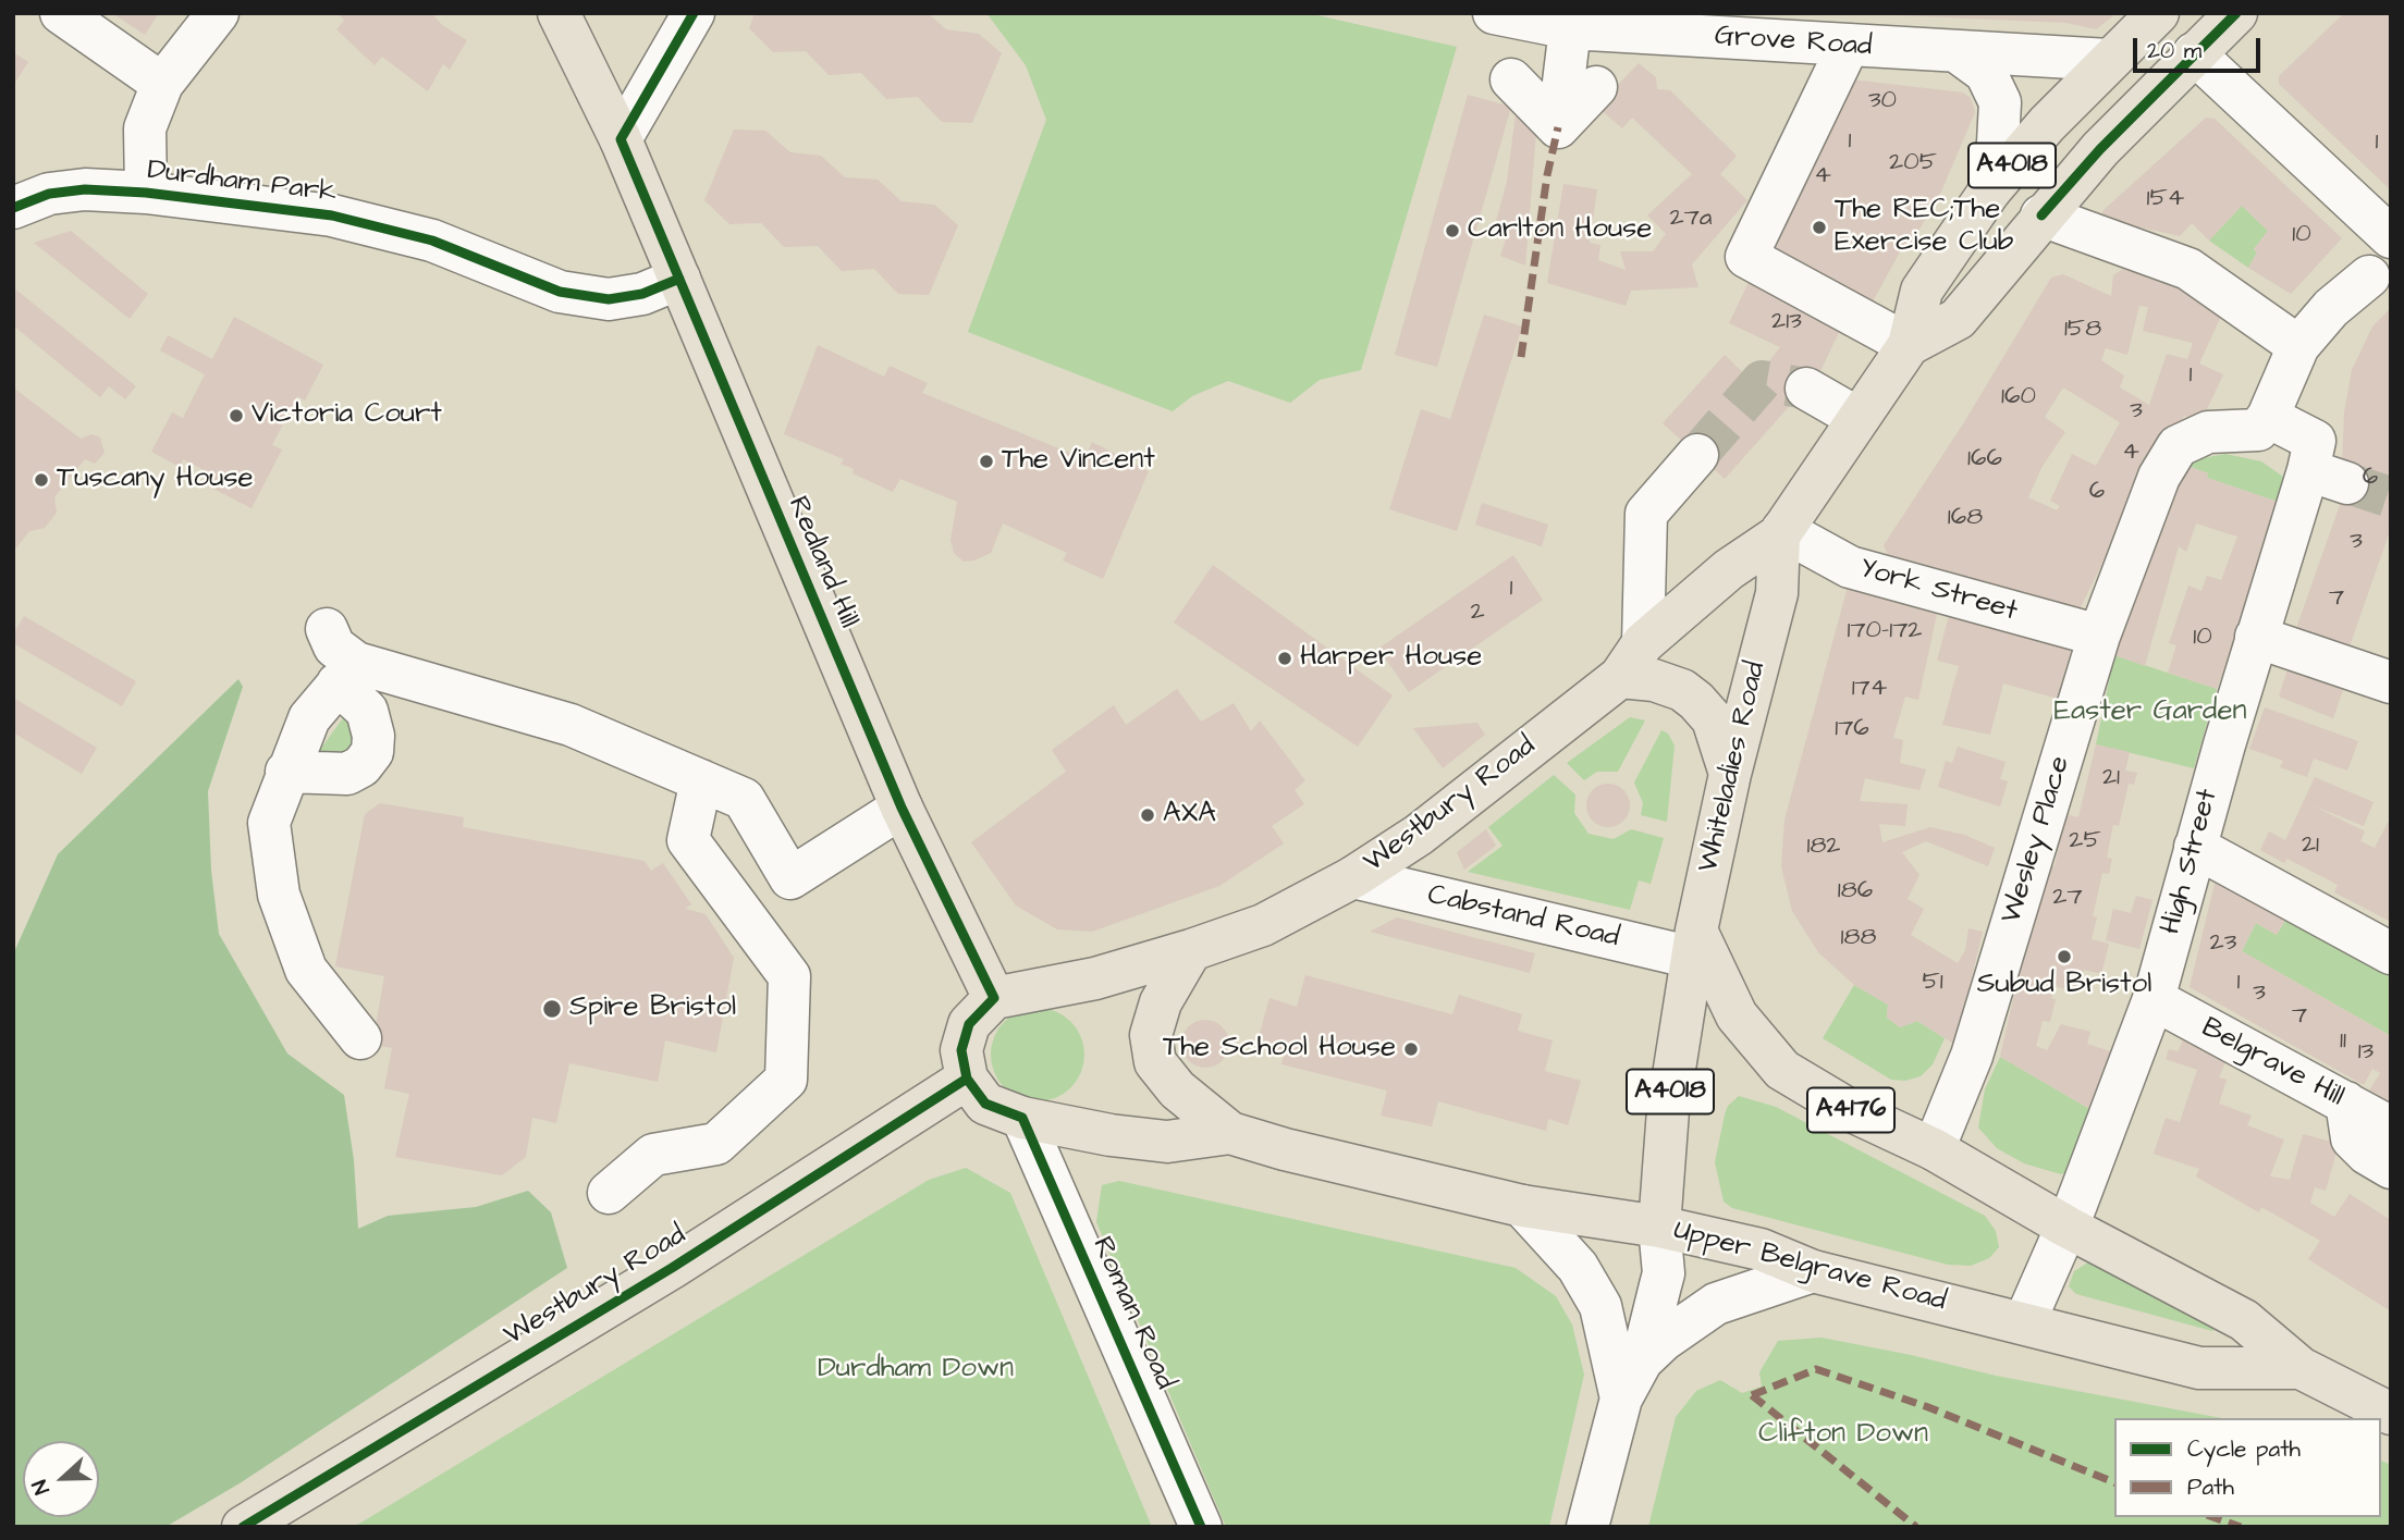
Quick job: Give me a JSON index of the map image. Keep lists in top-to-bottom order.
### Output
{
  "streets": {
    "main road": [
      "A4018",
      "Redland Hill",
      "Whiteladies Road",
      "Westbury Road",
      "A4176",
      "Upper Belgrave Road"
    ],
    "street": [
      "Grove Road",
      "Durdham Park",
      "York Street",
      "Wesley Place",
      "High Street",
      "Cabstand Road",
      "Belgrave Hill",
      "Roman Road"
    ]
  },
  "crossings": [
    ["Grove Road", "A4018"],
    ["A4018", "York Street"],
    ["A4018", "Whiteladies Road"],
    ["A4018", "Westbury Road"],
    ["Durdham Park", "Redland Hill"],
    ["Redland Hill", "Westbury Road"],
    ["York Street", "Whiteladies Road"],
    ["York Street", "Westbury Road"],
    ["York Street", "Wesley Place"],
    ["Whiteladies Road", "Westbury Road"],
    ["Whiteladies Road", "Cabstand Road"],
    ["Whiteladies Road", "Upper Belgrave Road"],
    ["Westbury Road", "Cabstand Road"],
    ["Westbury Road", "Upper Belgrave Road"],
    ["Wesley Place", "High Street"],
    ["Wesley Place", "Upper Belgrave Road"],
    ["High Street", "Belgrave Hill"],
    ["High Street", "Upper Belgrave Road"],
    ["Cabstand Road", "Upper Belgrave Road"],
    ["Upper Belgrave Road", "Roman Road"]
  ],
  "parks": ["Easter Garden", "Durdham Down", "Clifton Down"],
  "places": [
    "The REC;The Exercise Club",
    "Carlton House",
    "Victoria Court",
    "The Vincent",
    "Tuscany House",
    "Harper House",
    "AXA",
    "Subud Bristol",
    "Spire Bristol",
    "The School House"
  ],
  "house_numbers": [
    "30",
    "1",
    "1",
    "205",
    "4",
    "154",
    "27a",
    "10",
    "213",
    "158",
    "1",
    "160",
    "3",
    "4",
    "166",
    "6",
    "6",
    "168",
    "3",
    "1",
    "7",
    "2",
    "170-172",
    "10",
    "174",
    "176",
    "21",
    "25",
    "21",
    "182",
    "186",
    "27",
    "188",
    "23",
    "51",
    "1",
    "3",
    "7",
    "11",
    "13"
  ],
  "legend": ["Cycle path", "Path"],
  "scale_bar": "20 m",
  "north": "left"
}
